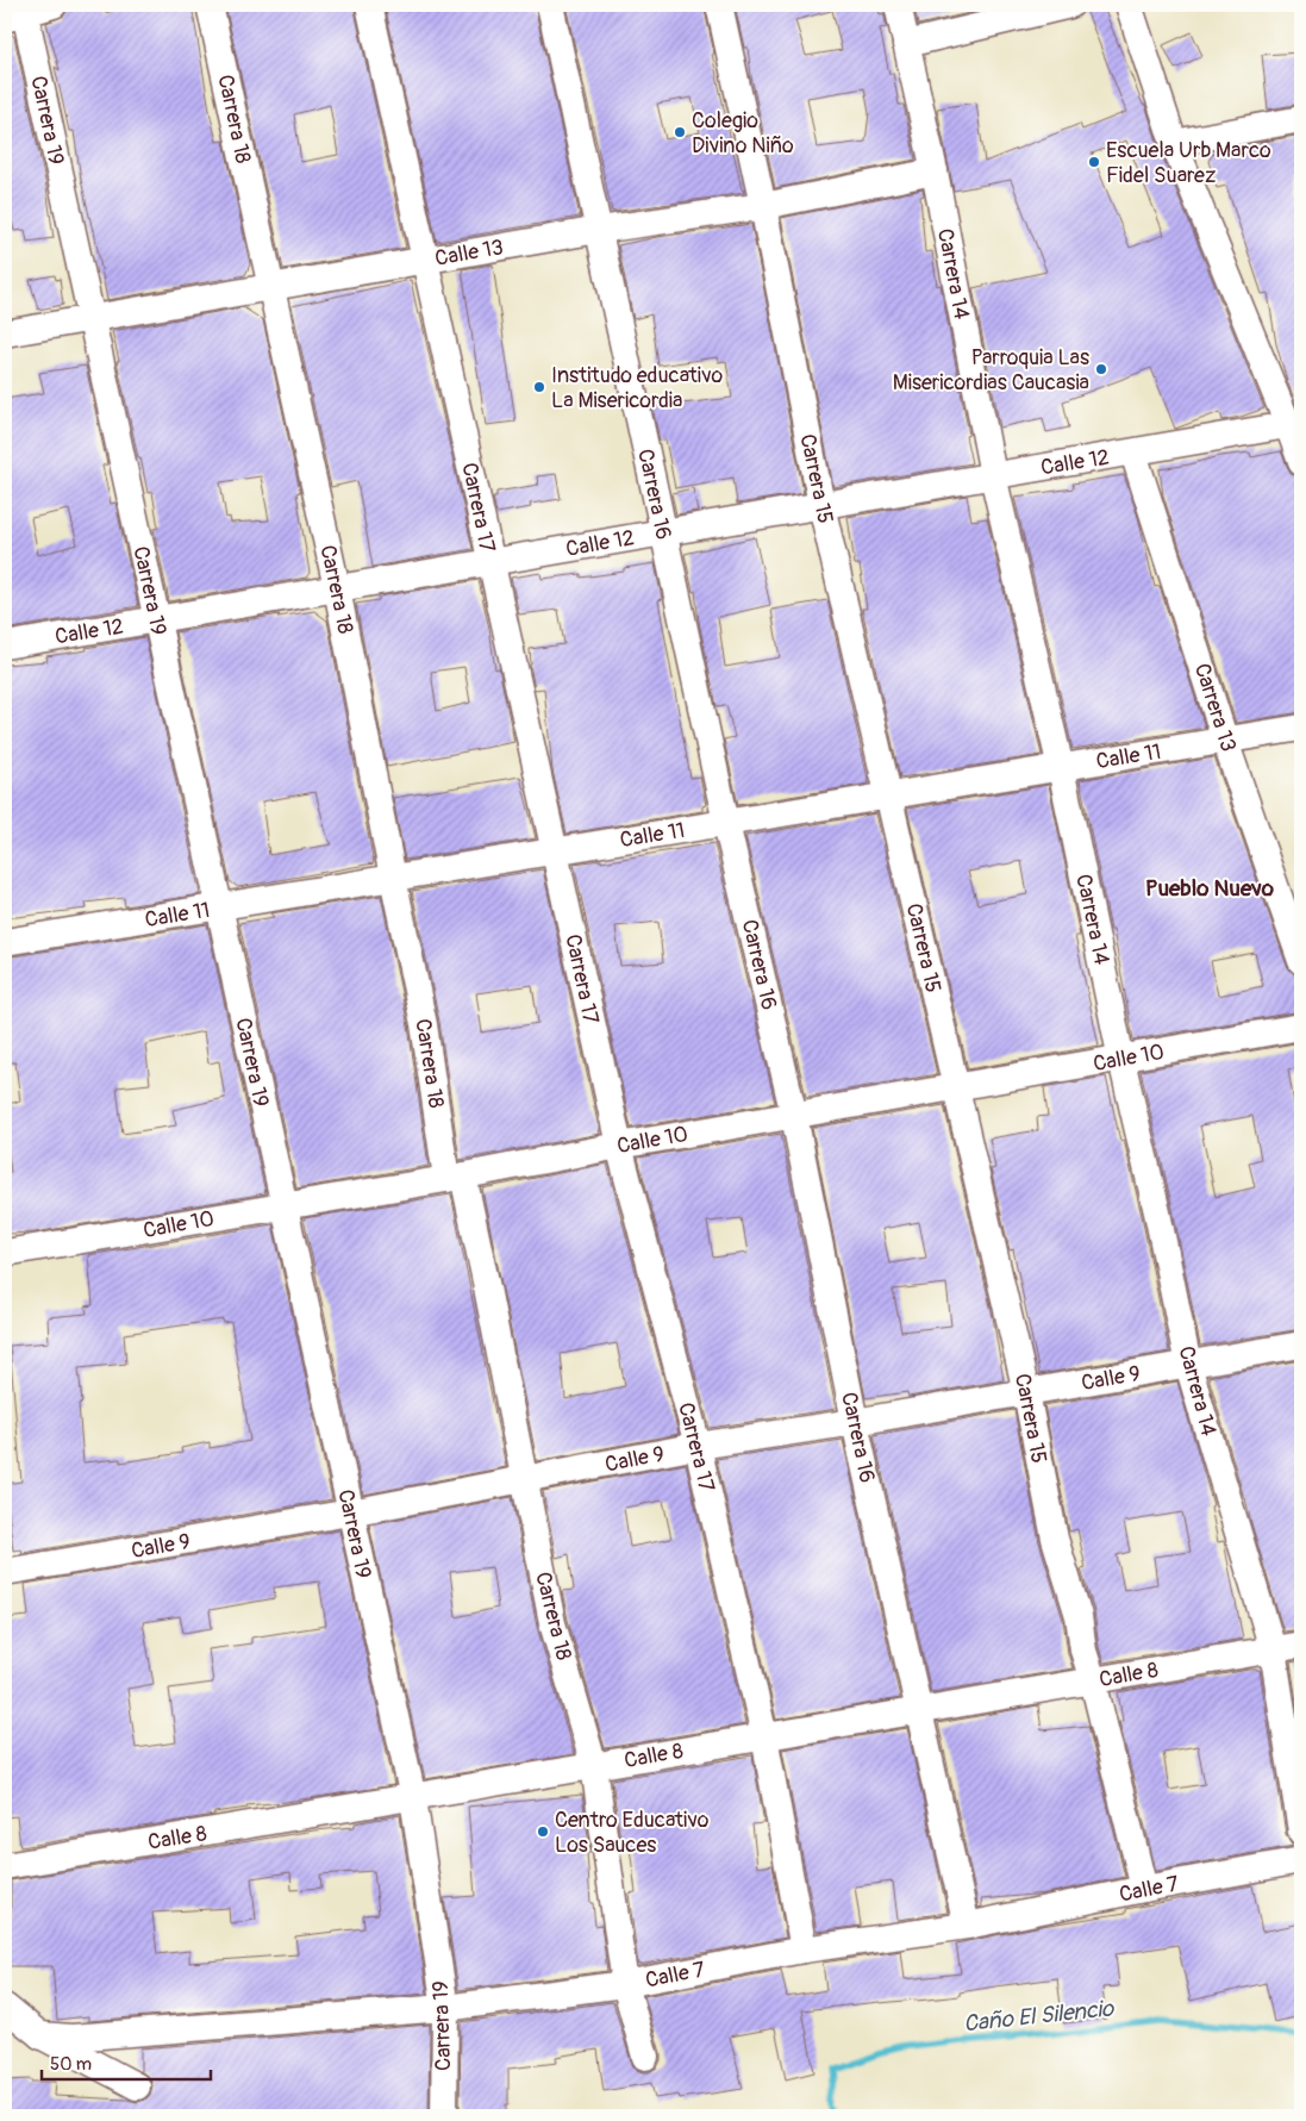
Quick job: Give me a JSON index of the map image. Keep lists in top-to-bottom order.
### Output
{
  "streets": {
    "street": [
      "Carrera 18",
      "Carrera 19",
      "Calle 13",
      "Carrera 14",
      "Calle 12",
      "Carrera 15",
      "Carrera 16",
      "Carrera 17",
      "Carrera 13",
      "Calle 11",
      "Calle 10",
      "Calle 9",
      "Calle 8",
      "Calle 7"
    ]
  },
  "crossings": [
    ["Carrera 18", "Calle 13"],
    ["Carrera 18", "Calle 12"],
    ["Carrera 18", "Calle 11"],
    ["Carrera 18", "Calle 10"],
    ["Carrera 18", "Calle 9"],
    ["Carrera 18", "Calle 8"],
    ["Carrera 18", "Calle 7"],
    ["Carrera 19", "Calle 13"],
    ["Carrera 19", "Calle 12"],
    ["Carrera 19", "Calle 11"],
    ["Carrera 19", "Calle 10"],
    ["Carrera 19", "Calle 9"],
    ["Carrera 19", "Calle 8"],
    ["Carrera 19", "Calle 7"],
    ["Calle 13", "Carrera 14"],
    ["Calle 13", "Carrera 15"],
    ["Calle 13", "Carrera 16"],
    ["Calle 13", "Carrera 17"],
    ["Carrera 14", "Calle 12"],
    ["Carrera 14", "Calle 11"],
    ["Carrera 14", "Calle 10"],
    ["Carrera 14", "Calle 9"],
    ["Carrera 14", "Calle 8"],
    ["Calle 12", "Carrera 15"],
    ["Calle 12", "Carrera 16"],
    ["Calle 12", "Carrera 17"],
    ["Calle 12", "Carrera 13"],
    ["Carrera 15", "Calle 11"],
    ["Carrera 15", "Calle 10"],
    ["Carrera 15", "Calle 9"],
    ["Carrera 15", "Calle 8"],
    ["Carrera 15", "Calle 7"],
    ["Carrera 16", "Calle 11"],
    ["Carrera 16", "Calle 10"],
    ["Carrera 16", "Calle 9"],
    ["Carrera 16", "Calle 8"],
    ["Carrera 16", "Calle 7"],
    ["Carrera 17", "Calle 11"],
    ["Carrera 17", "Calle 10"],
    ["Carrera 17", "Calle 9"],
    ["Carrera 17", "Calle 8"],
    ["Carrera 17", "Calle 7"],
    ["Carrera 13", "Calle 11"]
  ],
  "districts": ["Pueblo Nuevo"],
  "water": ["Caño El Silencio"],
  "places": [
    "Colegio Divino Niño",
    "Escuela Urb Marco Fidel Suarez",
    "Parroquia Las Misericordias Caucasia",
    "Institudo educativo La Misericordia",
    "Centro Educativo Los Sauces"
  ],
  "scale_bar": "50 m"
}
